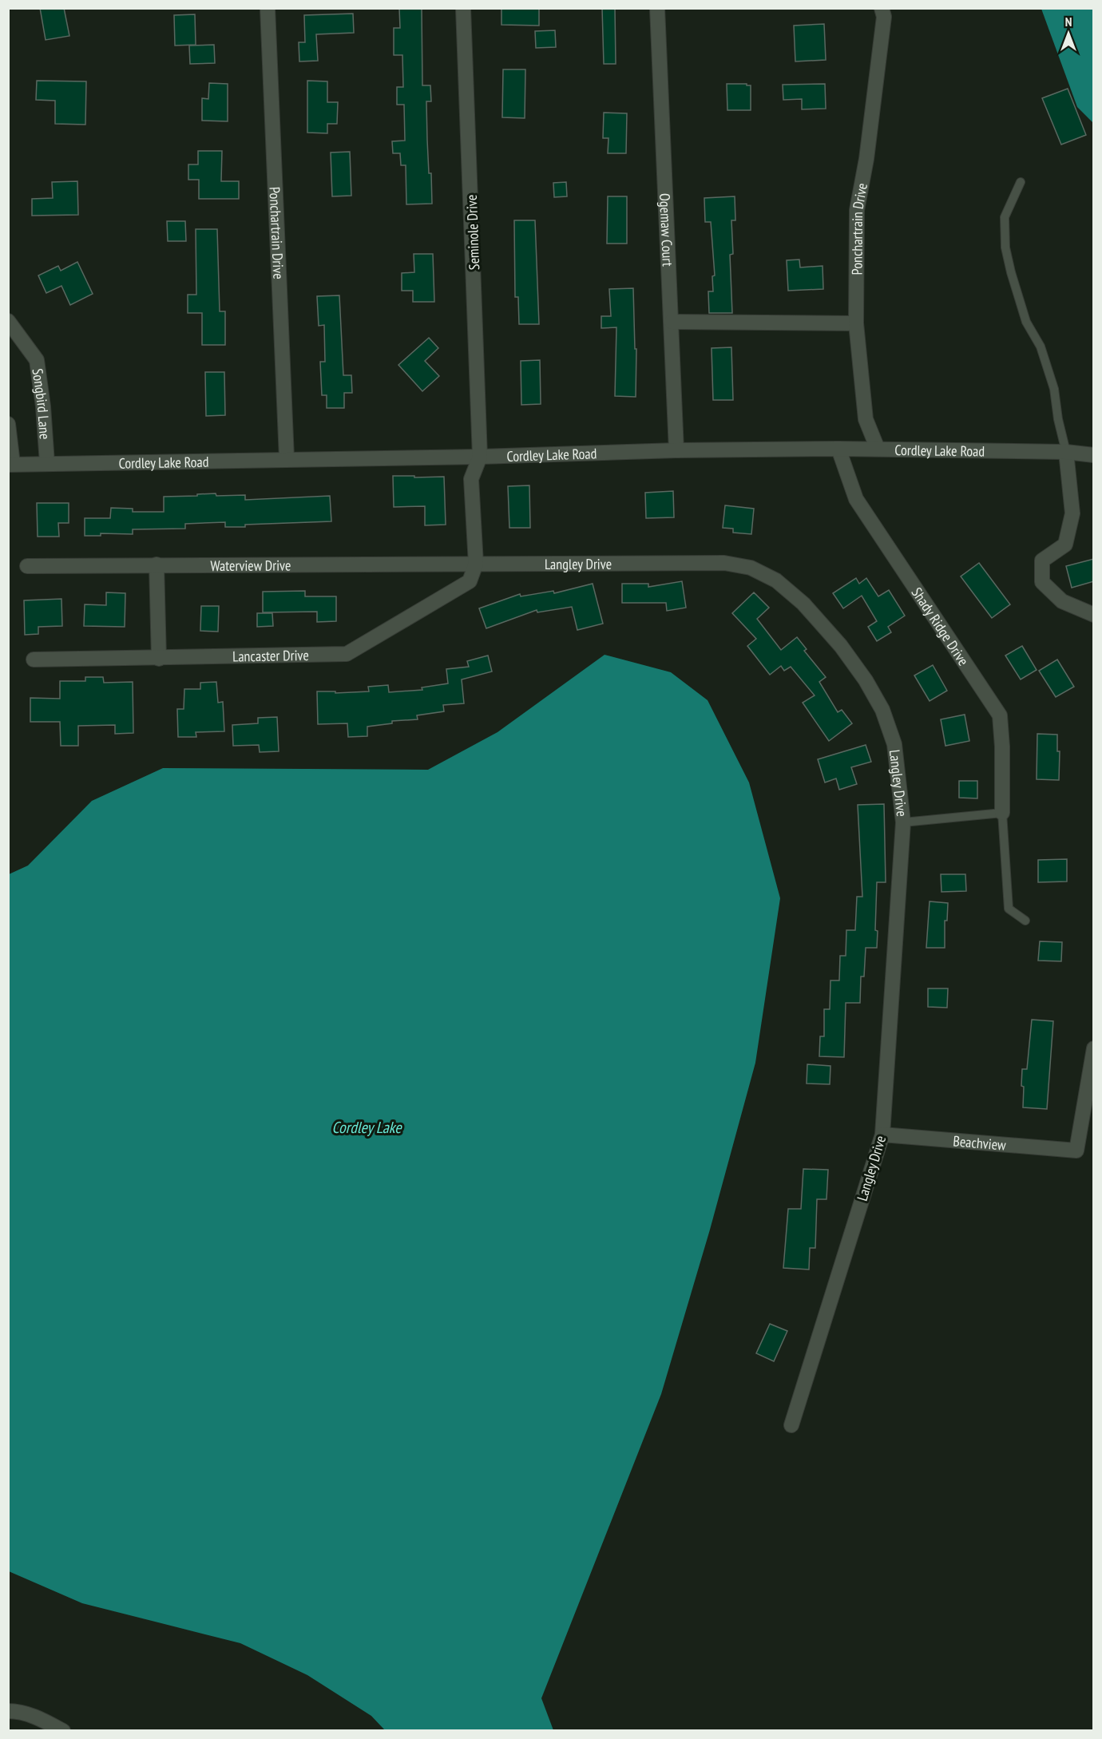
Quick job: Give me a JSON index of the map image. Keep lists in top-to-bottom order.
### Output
{
  "streets": {
    "street": [
      "Ogemaw Court",
      "Ponchartrain Drive",
      "Seminole Drive",
      "Songbird Lane",
      "Cordley Lake Road",
      "Langley Drive",
      "Waterview Drive",
      "Shady Ridge Drive",
      "Lancaster Drive",
      "Beachview"
    ]
  },
  "crossings": [
    ["Ogemaw Court", "Cordley Lake Road"],
    ["Ponchartrain Drive", "Cordley Lake Road"],
    ["Seminole Drive", "Cordley Lake Road"],
    ["Songbird Lane", "Cordley Lake Road"],
    ["Cordley Lake Road", "Shady Ridge Drive"],
    ["Langley Drive", "Waterview Drive"],
    ["Langley Drive", "Lancaster Drive"],
    ["Langley Drive", "Beachview"],
    ["Waterview Drive", "Lancaster Drive"]
  ],
  "water": ["Cordley Lake"],
  "north": "top"
}
